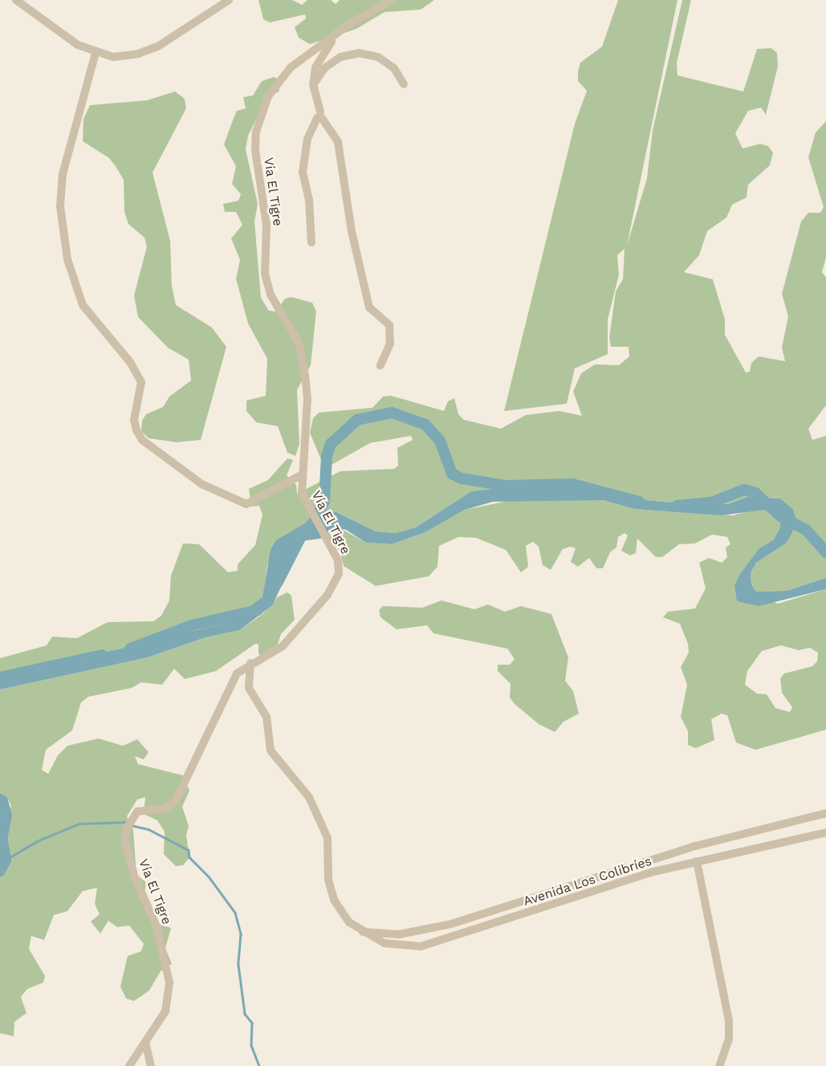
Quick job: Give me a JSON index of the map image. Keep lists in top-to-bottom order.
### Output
{
  "streets": {
    "street": ["Vía El Tigre", "Avenida Los Colibríes"]
  },
  "crossings": [
    ["Vía El Tigre", "Avenida Los Colibríes"]
  ]
}
